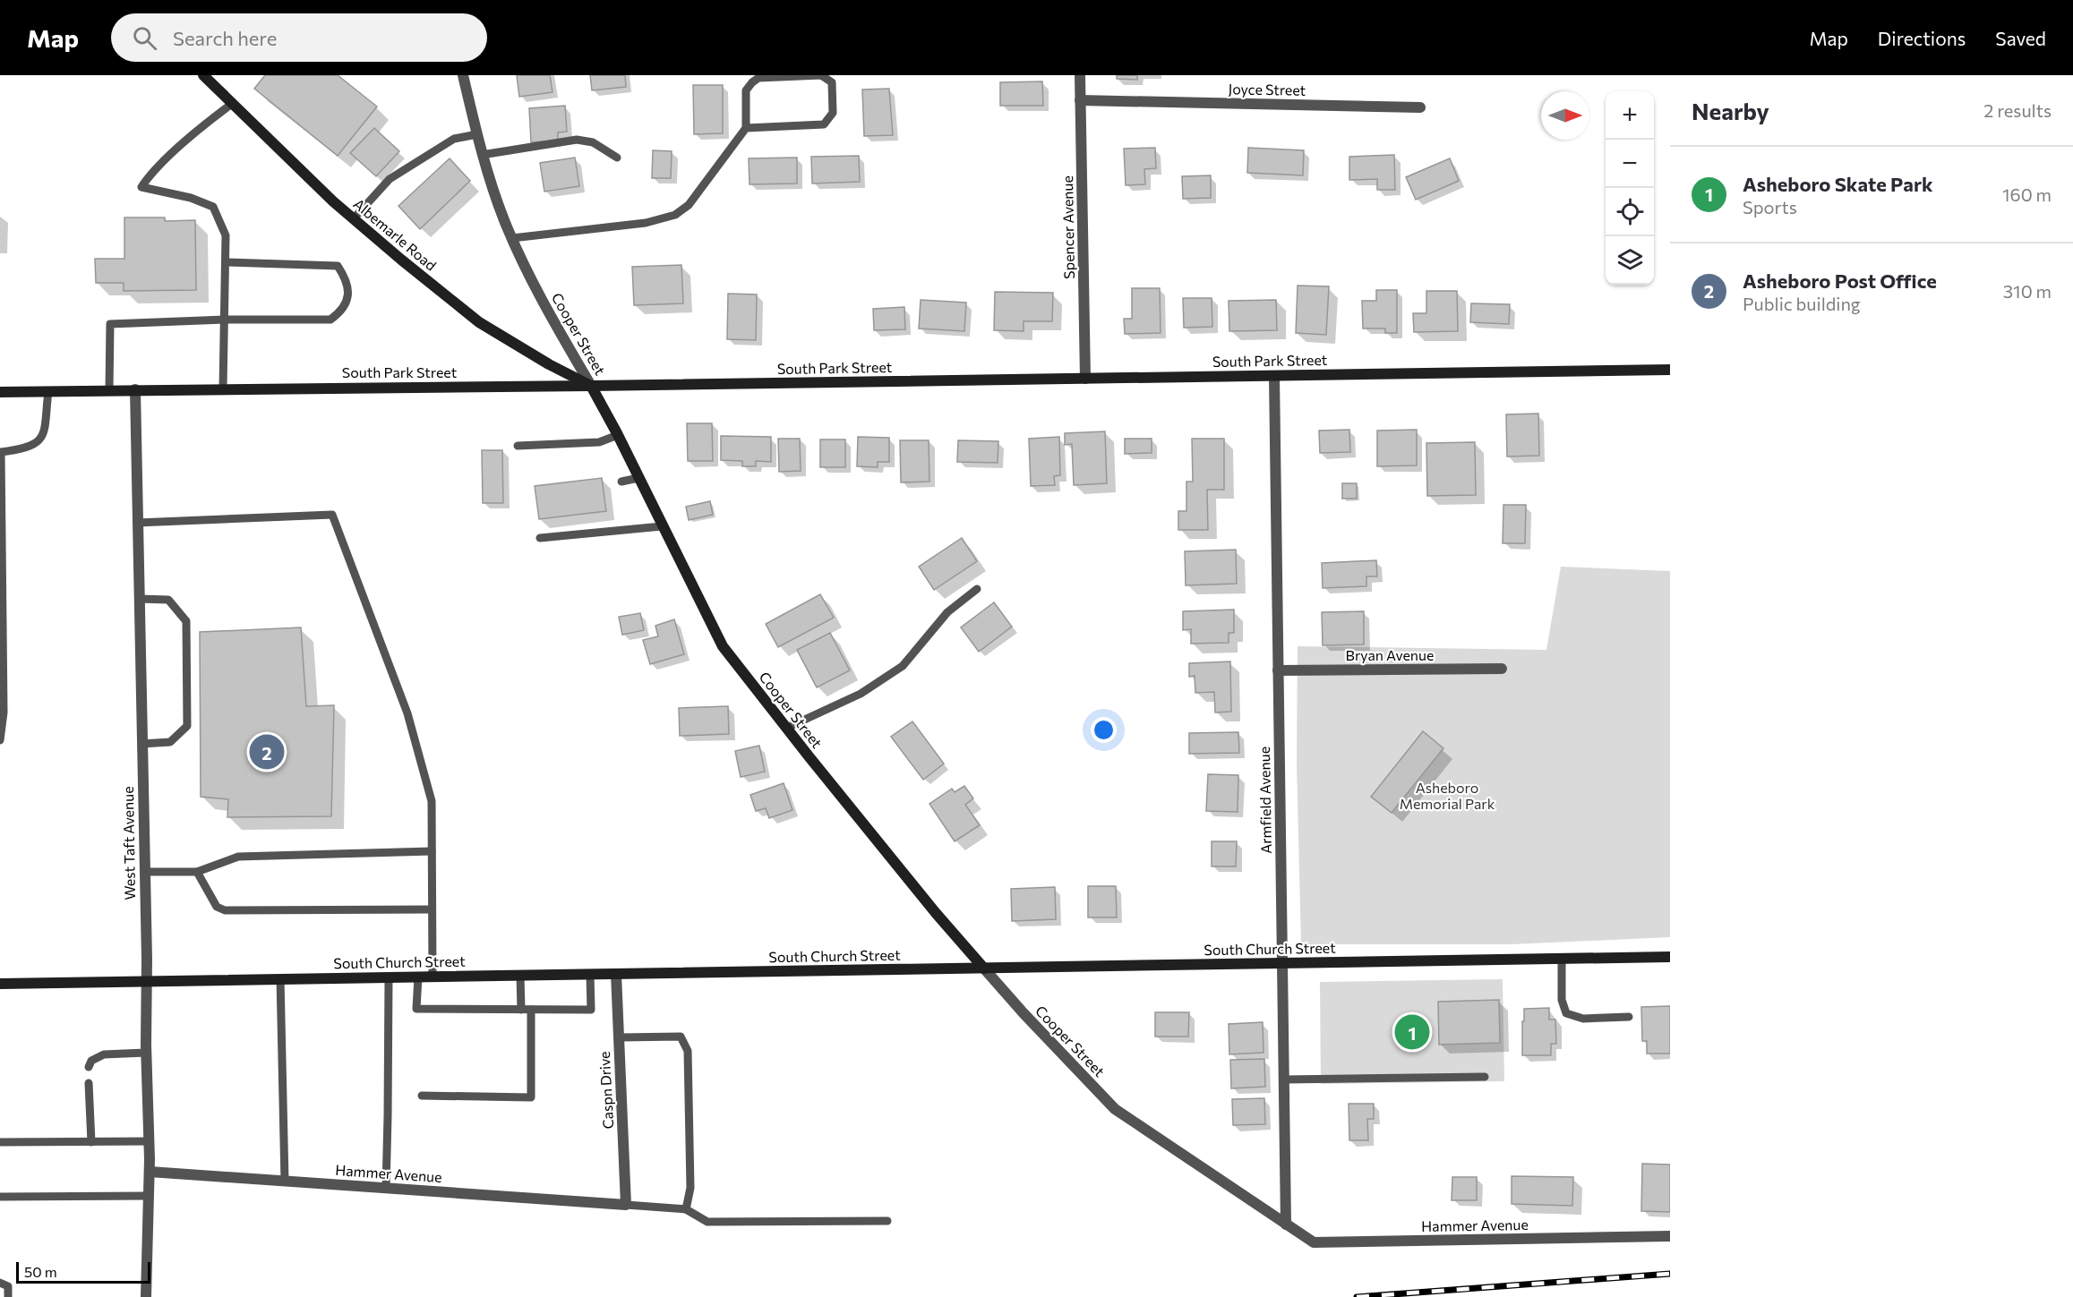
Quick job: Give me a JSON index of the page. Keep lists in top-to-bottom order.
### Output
{
  "streets": {
    "street": [
      "Joyce Street",
      "Spencer Avenue",
      "Albemarle Road",
      "Cooper Street",
      "South Park Street",
      "Bryan Avenue",
      "Armfield Avenue",
      "West Taft Avenue",
      "South Church Street",
      "Caspn Drive",
      "Hammer Avenue"
    ]
  },
  "crossings": [
    ["Joyce Street", "Spencer Avenue"],
    ["Spencer Avenue", "South Park Street"],
    ["Albemarle Road", "Cooper Street"],
    ["Albemarle Road", "South Park Street"],
    ["Cooper Street", "South Park Street"],
    ["Cooper Street", "Armfield Avenue"],
    ["Cooper Street", "South Church Street"],
    ["Cooper Street", "Hammer Avenue"],
    ["South Park Street", "Armfield Avenue"],
    ["South Park Street", "West Taft Avenue"],
    ["Bryan Avenue", "Armfield Avenue"],
    ["Armfield Avenue", "South Church Street"],
    ["Armfield Avenue", "Hammer Avenue"],
    ["West Taft Avenue", "South Church Street"],
    ["West Taft Avenue", "Hammer Avenue"],
    ["South Church Street", "Caspn Drive"],
    ["Caspn Drive", "Hammer Avenue"]
  ],
  "parks": ["Asheboro Memorial Park"],
  "scale_bar": "50 m",
  "north": "right",
  "page": {
    "header": "Map",
    "search": "Search here",
    "nav": ["Map", "Directions", "Saved"],
    "heading": ["Nearby", "2 results"],
    "map_buttons": ["+", "−"],
    "list": [
      {
        "mark": "1",
        "name": "Asheboro Skate Park",
        "note": "Sports",
        "value": "160 m"
      },
      {
        "mark": "2",
        "name": "Asheboro Post Office",
        "note": "Public building",
        "value": "310 m"
      }
    ],
    "pins": ["2", "1"],
    "scale": "50 m"
  }
}
